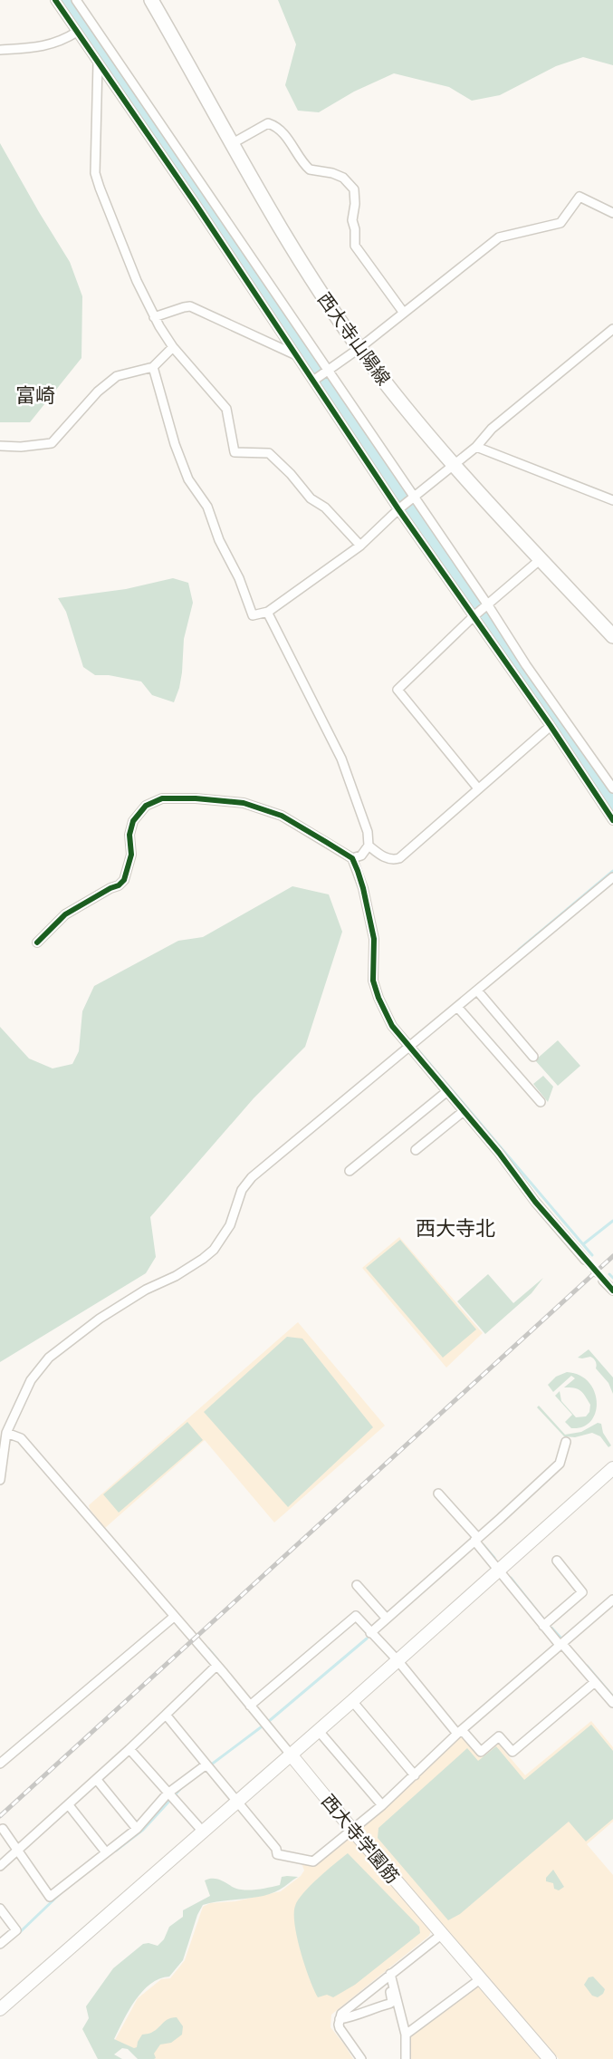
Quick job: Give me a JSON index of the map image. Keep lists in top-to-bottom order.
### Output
{
  "streets": {
    "main road": ["西大寺山陽線"],
    "street": ["西大寺学園筋"]
  },
  "districts": ["富崎", "西大寺北"]
}
